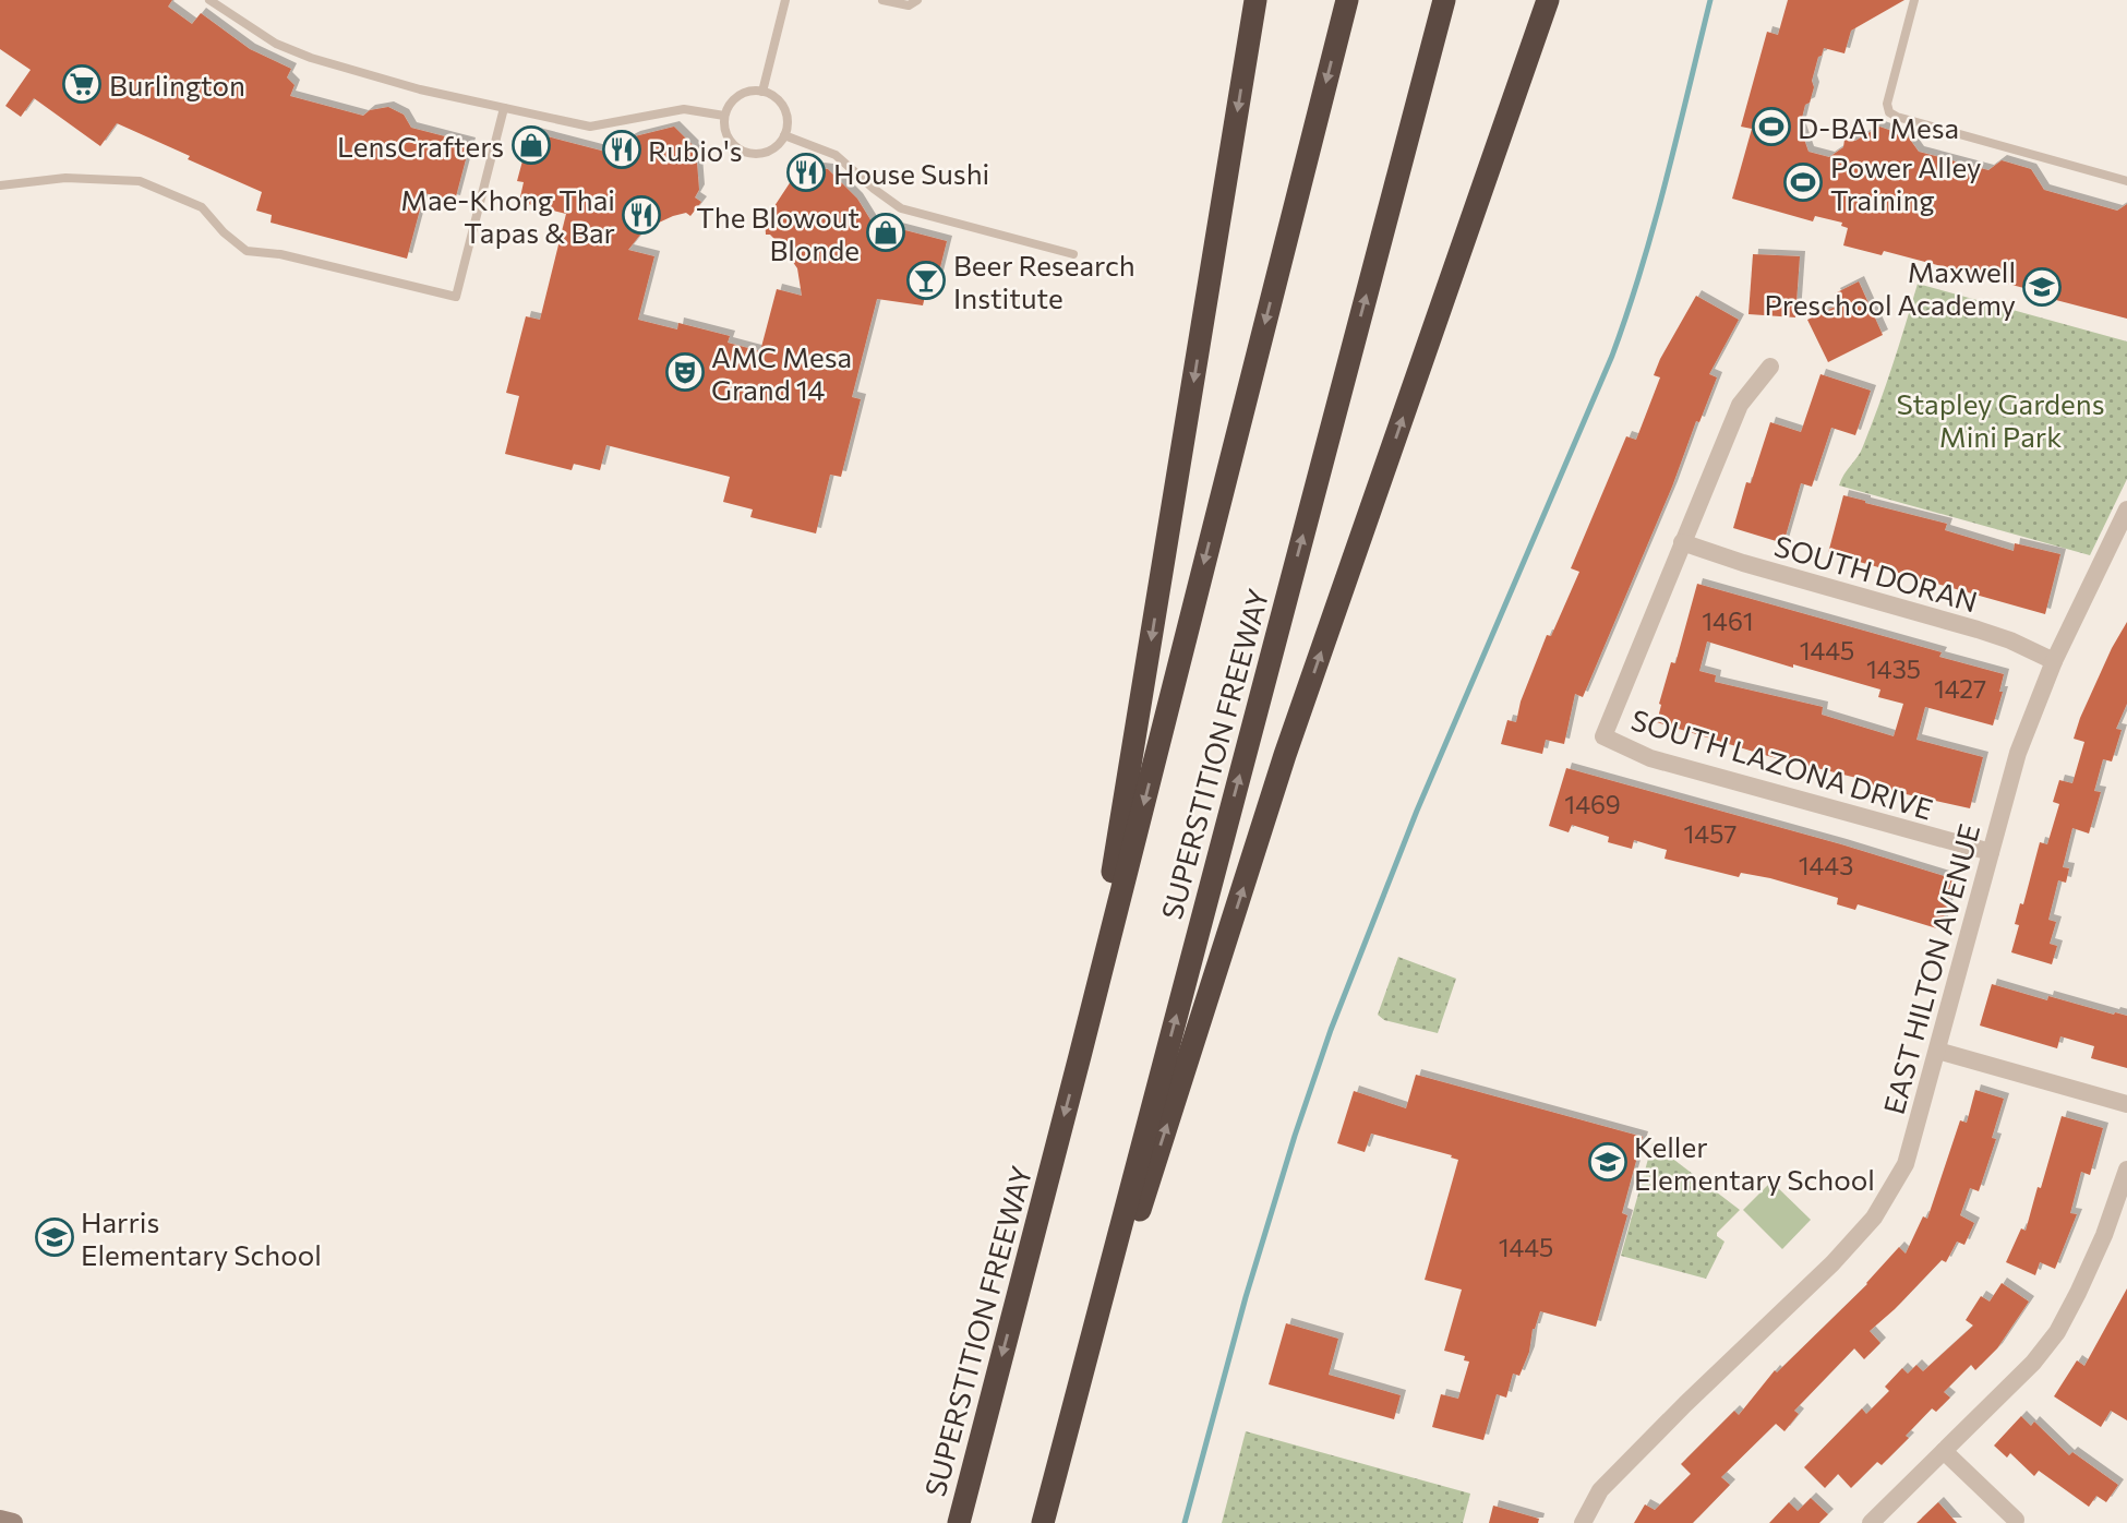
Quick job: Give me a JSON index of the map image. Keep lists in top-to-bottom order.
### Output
{
  "streets": {
    "highway": ["SUPERSTITION FREEWAY"],
    "street": ["SOUTH DORAN", "SOUTH LAZONA DRIVE", "EAST HILTON AVENUE"]
  },
  "crossings": [
    ["SOUTH DORAN", "SOUTH LAZONA DRIVE"],
    ["SOUTH DORAN", "EAST HILTON AVENUE"],
    ["SOUTH LAZONA DRIVE", "EAST HILTON AVENUE"]
  ],
  "parks": ["Stapley Gardens Mini Park"],
  "places": {
    "supermarket": ["Burlington"],
    "sports": ["D-BAT Mesa", "Power Alley Training"],
    "shop": ["LensCrafters", "The Blowout Blonde"],
    "restaurant": ["Rubio's", "House Sushi", "Mae-Khong Thai Tapas & Bar"],
    "bar": ["Beer Research Institute"],
    "school or university": ["Maxwell Preschool Academy", "Keller Elementary School", "Harris Elementary School"],
    "theatre": ["AMC Mesa Grand 14"]
  },
  "house_numbers": [
    "1461",
    "1445",
    "1435",
    "1427",
    "1469",
    "1457",
    "1443",
    "1445"
  ]
}
